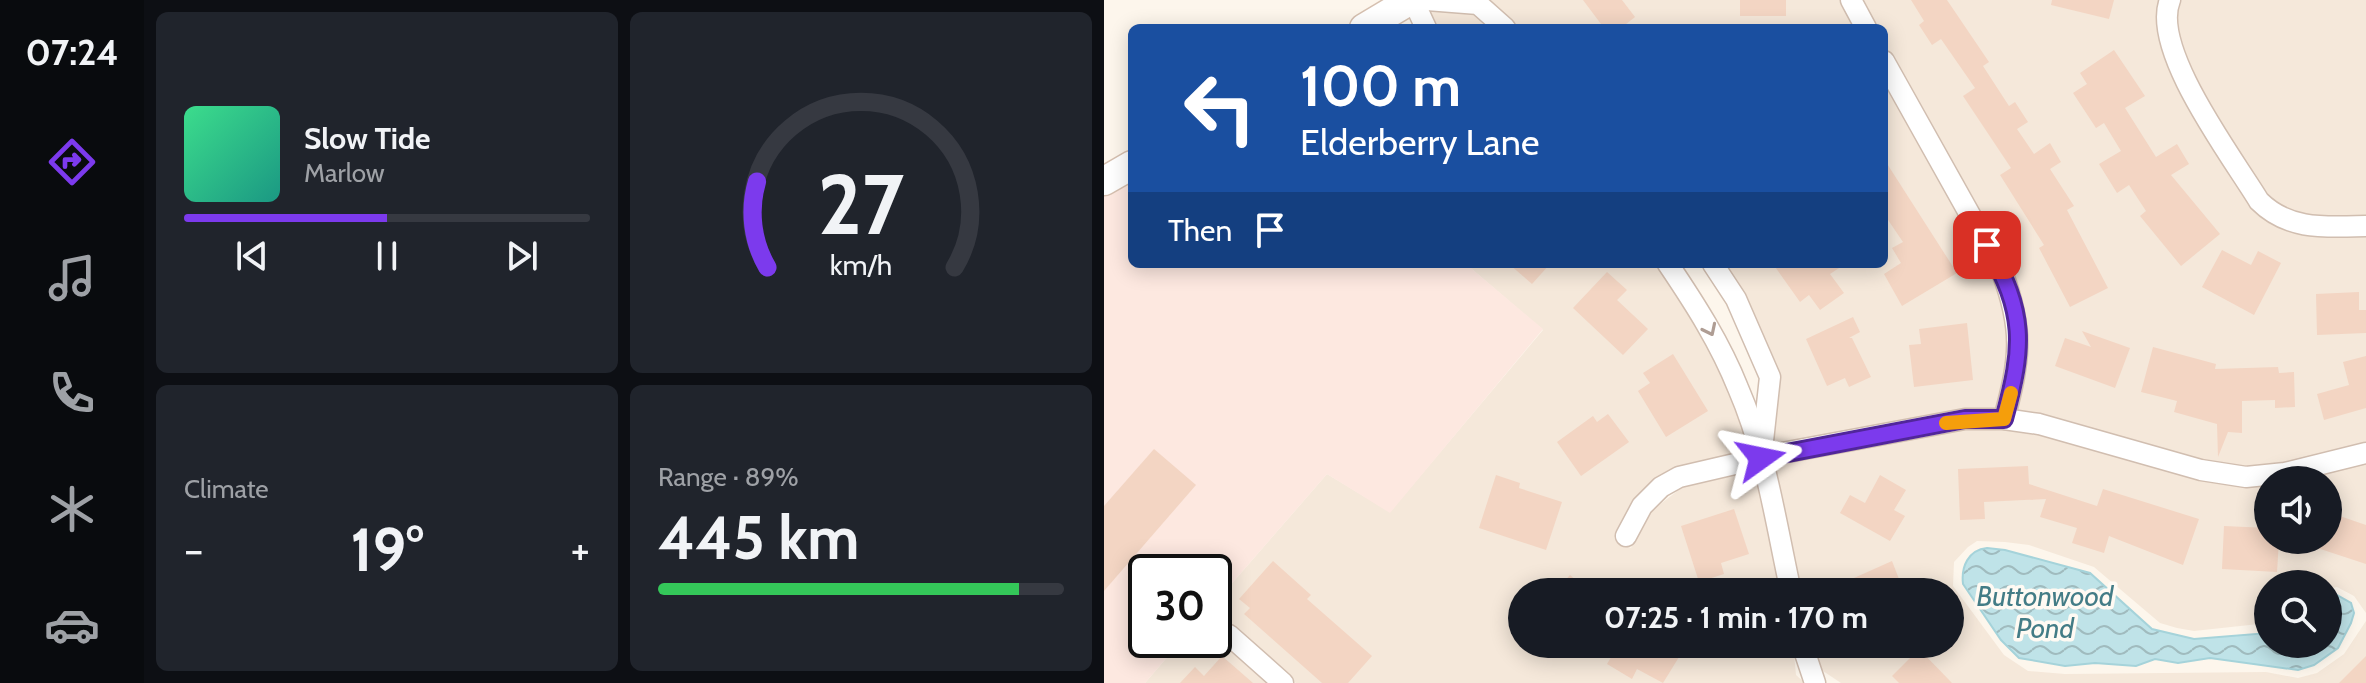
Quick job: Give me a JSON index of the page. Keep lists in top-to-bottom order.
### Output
{
  "water": ["Buttonwood Pond"],
  "page": {
    "tabs": "07:24",
    "turn": ["100 m", "Elderberry Lane"],
    "song": ["Slow Tide", "Marlow"],
    "then": "Then",
    "tile": [
      "Climate",
      ["Range · 89%", "445 km"]
    ],
    "heat": ["−", "19°", "+"],
    "limit": "30",
    "trip": "07:25 · 1 min · 170 m",
    "gauge": ["27", "km/h"]
  }
}
